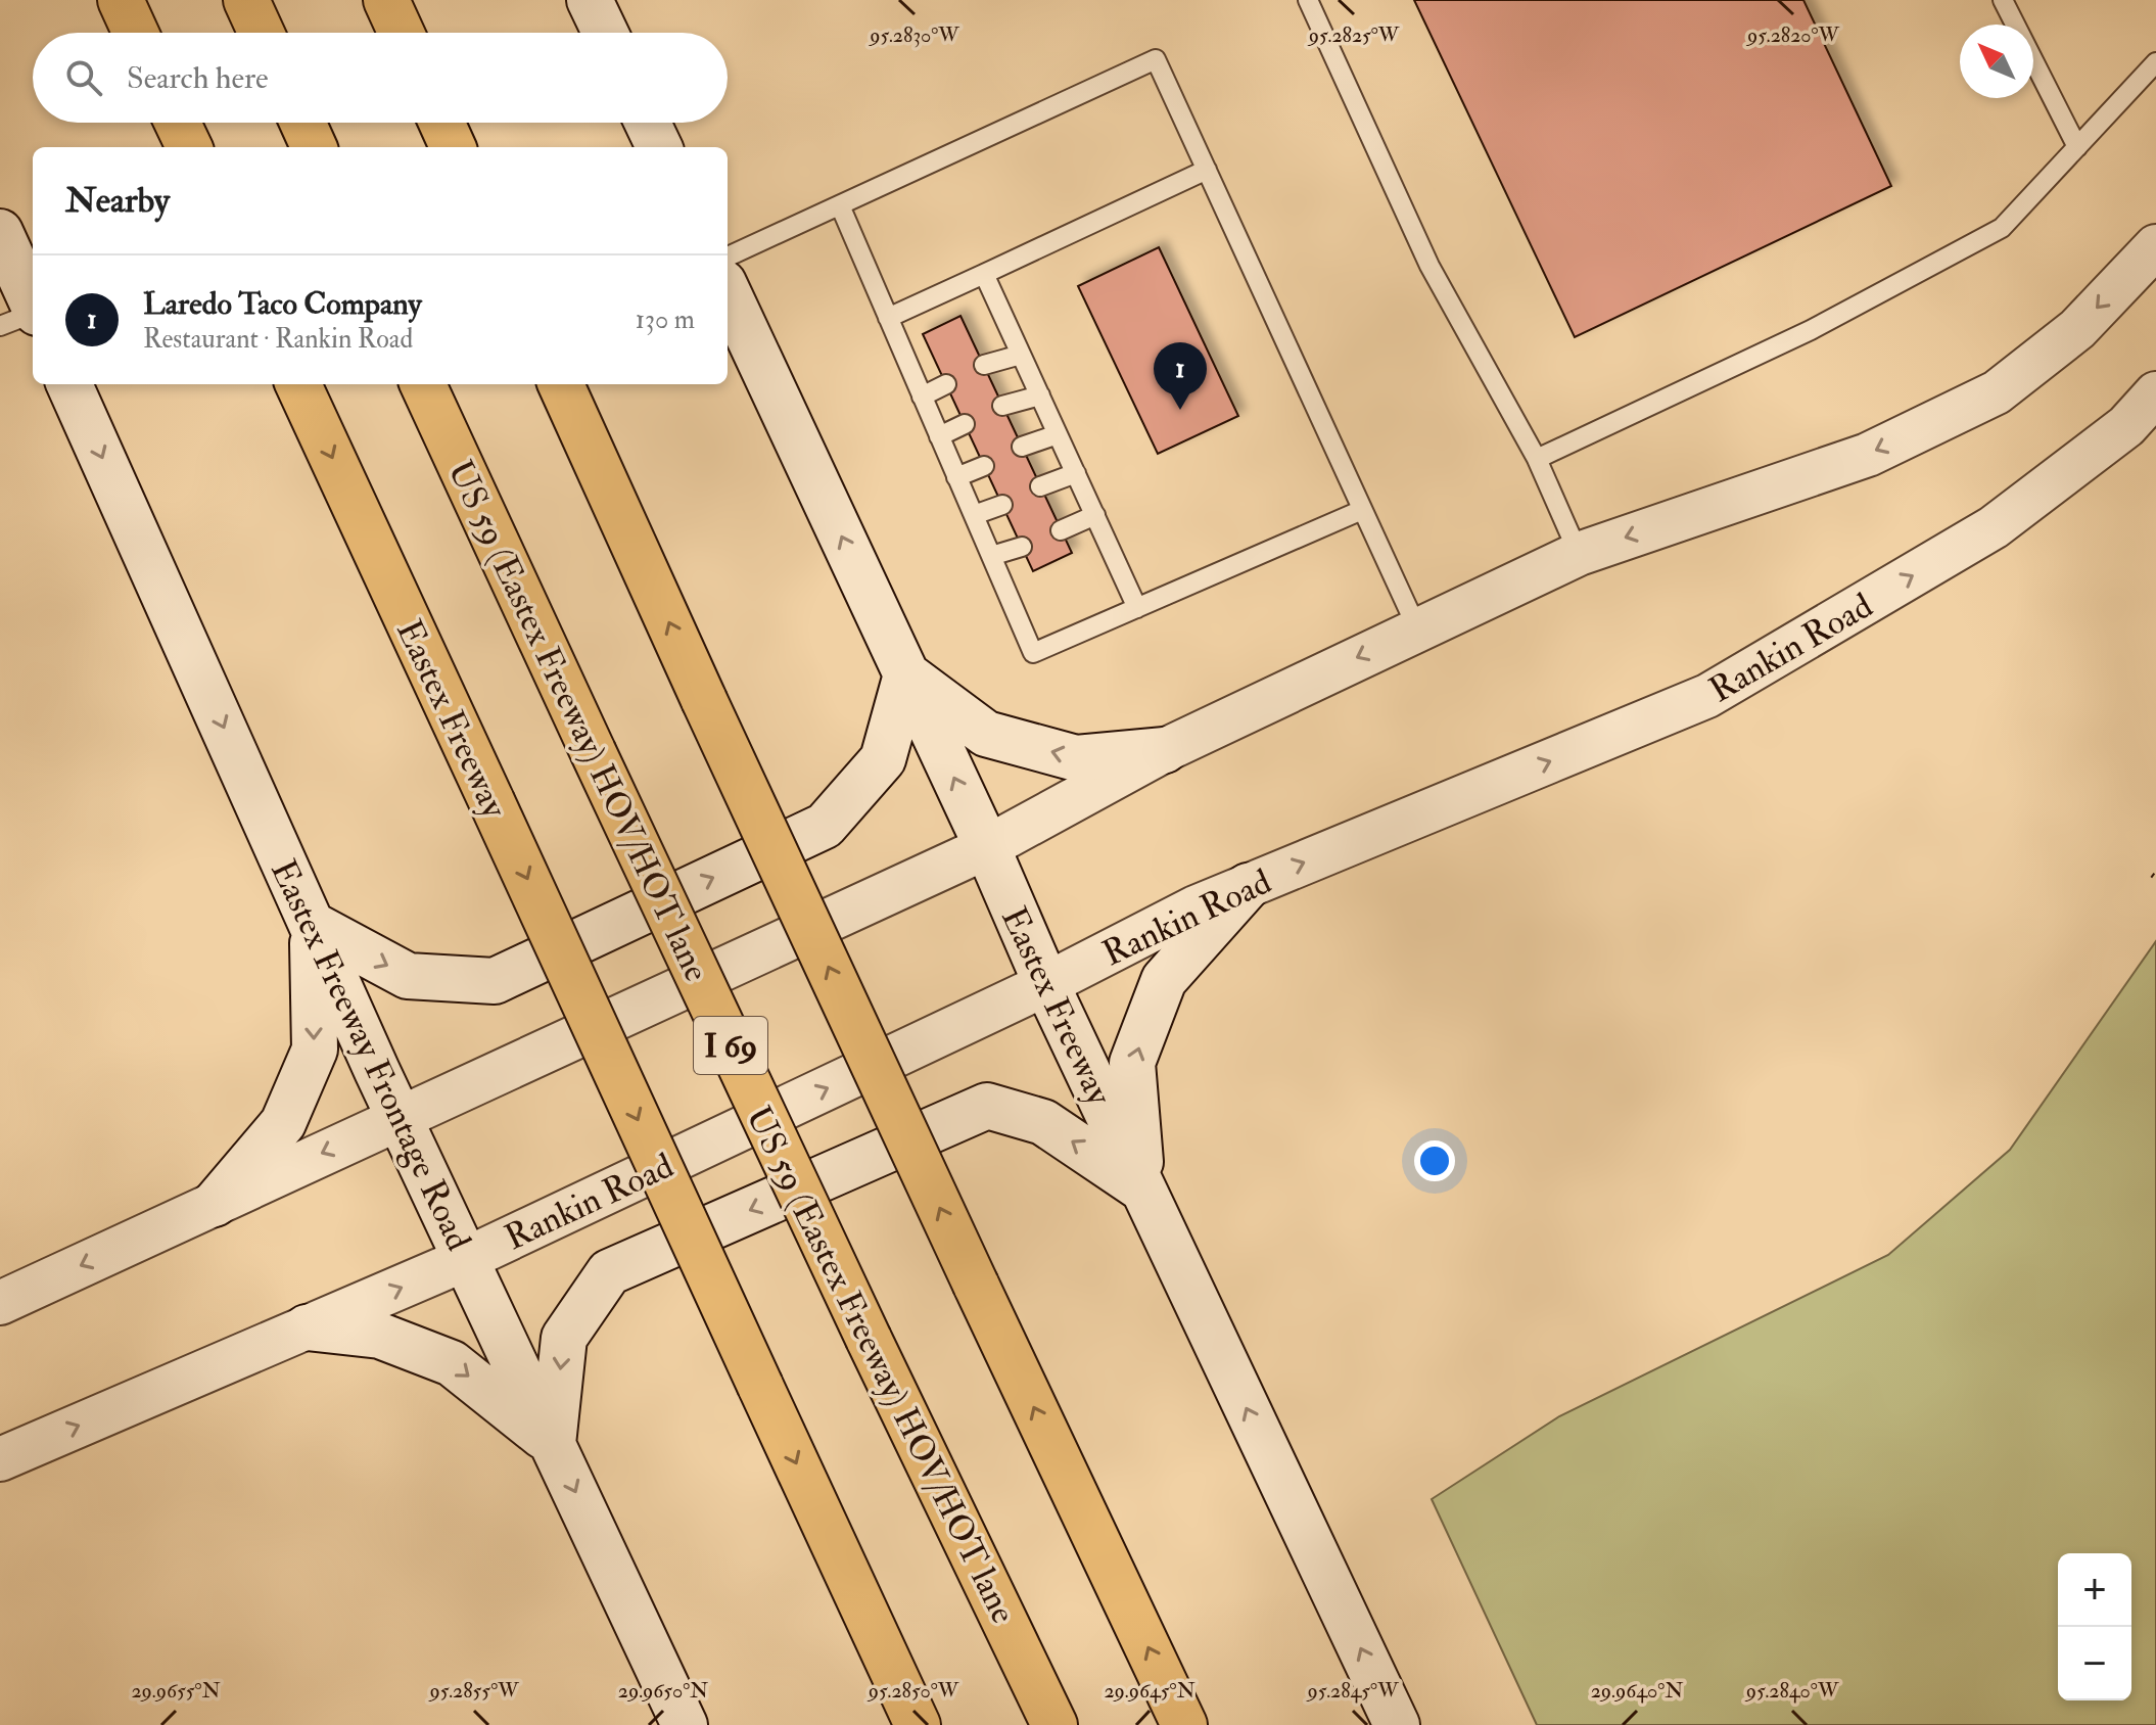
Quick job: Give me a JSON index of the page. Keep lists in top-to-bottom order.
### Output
{
  "streets": {
    "highway": ["Eastex Freeway", "US 59 (Eastex Freeway) HOV/HOT lane", "I 69"],
    "main road": ["Eastex Freeway Frontage Road"],
    "street": ["Rankin Road"]
  },
  "crossings": [
    ["Rankin Road", "Eastex Freeway"],
    ["Rankin Road", "Eastex Freeway Frontage Road"]
  ],
  "one_way": ["Eastex Freeway Frontage Road"],
  "north": "top left",
  "page": {
    "search": "Search here",
    "heading": "Nearby",
    "list": [
      {
        "mark": "1",
        "name": "Laredo Taco Company",
        "note": "Restaurant · Rankin Road",
        "value": "130 m"
      }
    ],
    "pins": "1",
    "map_buttons": ["+", "−"]
  },
  "coordinates": [
    "95.2830°W",
    "95.2825°W",
    "95.2820°W",
    "29.9655°N",
    "29.9650°N",
    "29.9645°N",
    "29.9640°N",
    "95.2855°W",
    "95.2850°W",
    "95.2845°W",
    "95.2840°W"
  ]
}
